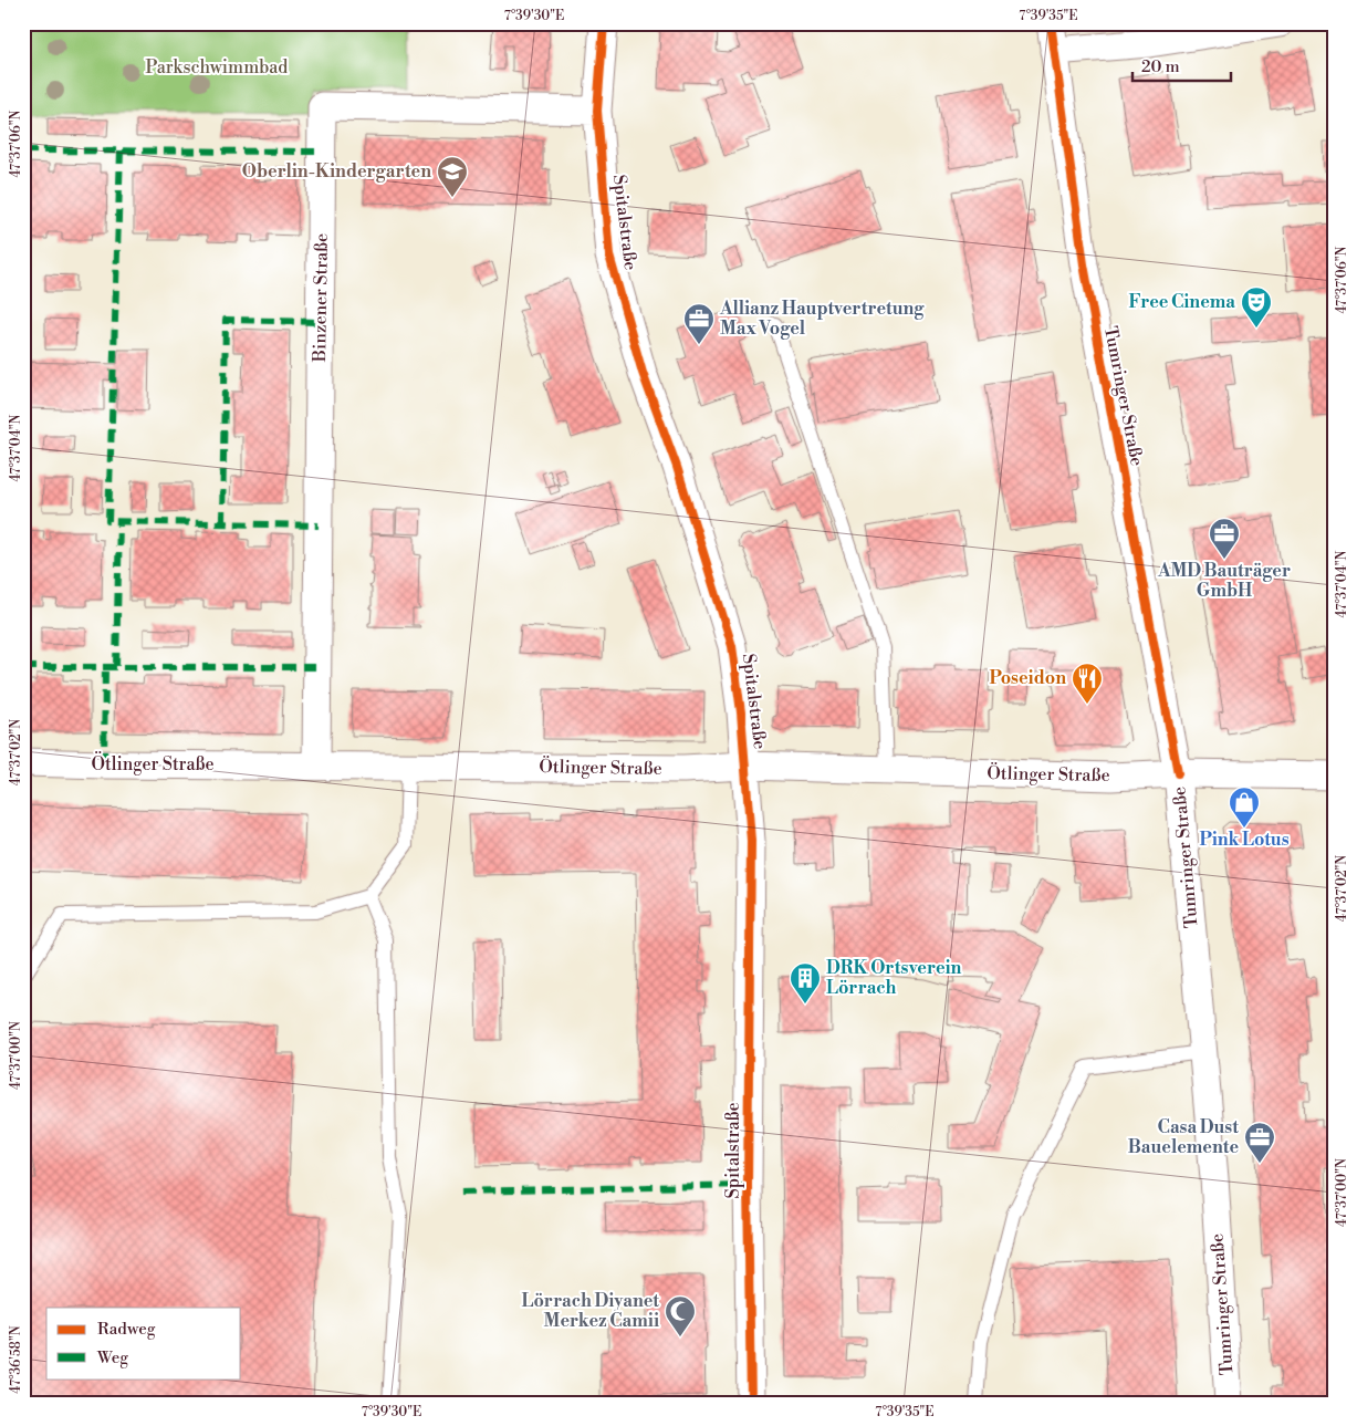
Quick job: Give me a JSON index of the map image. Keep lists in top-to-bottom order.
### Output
{
  "streets": {
    "street": [
      "Spitalstraße",
      "Binzener Straße",
      "Tumringer Straße",
      "Ötlinger Straße"
    ]
  },
  "crossings": [
    ["Spitalstraße", "Binzener Straße"],
    ["Spitalstraße", "Ötlinger Straße"],
    ["Binzener Straße", "Ötlinger Straße"],
    ["Tumringer Straße", "Ötlinger Straße"]
  ],
  "parks": ["Parkschwimmbad"],
  "places": {
    "school or university": ["Oberlin-Kindergarten"],
    "theatre": ["Free Cinema"],
    "office": ["Allianz Hauptvertretung Max Vogel", "AMD Bauträger GmbH", "Casa Dust Bauelemente"],
    "restaurant": ["Poseidon"],
    "shop": ["Pink Lotus"],
    "building": ["DRK Ortsverein Lörrach"],
    "mosque": ["Lörrach Diyanet Merkez Camii"]
  },
  "legend": ["Radweg", "Weg"],
  "scale_bar": "20 m",
  "coordinates": [
    "7°39'30\"E",
    "7°39'35\"E",
    "47°37'06\"N",
    "47°37'04\"N",
    "47°37'02\"N",
    "47°37'00\"N",
    "47°36'58\"N"
  ]
}
